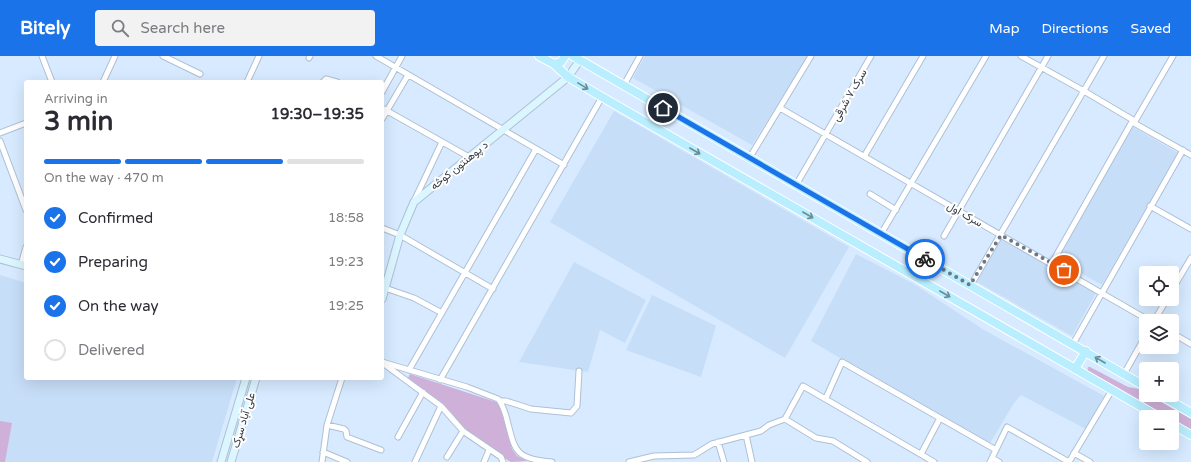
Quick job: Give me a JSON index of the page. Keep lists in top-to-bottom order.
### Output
{
  "streets": {
    "street": [
      "سرک ۷ شرقی",
      "د پوهنتون کوڅه",
      "سرک‌ اول",
      "علی آباد سړک"
    ]
  },
  "crossings": [
    ["سرک ۷ شرقی", "سرک‌ اول"]
  ],
  "page": {
    "header": "Bitely",
    "search": "Search here",
    "nav": ["Map", "Directions", "Saved"],
    "heading": ["3 min", "Arriving in", "19:30–19:35"],
    "bar": "On the way · 470 m",
    "list": [
      ["Confirmed", "18:58"],
      ["Preparing", "19:23"],
      ["On the way", "19:25"],
      "Delivered"
    ],
    "map_buttons": ["+", "−"]
  }
}
